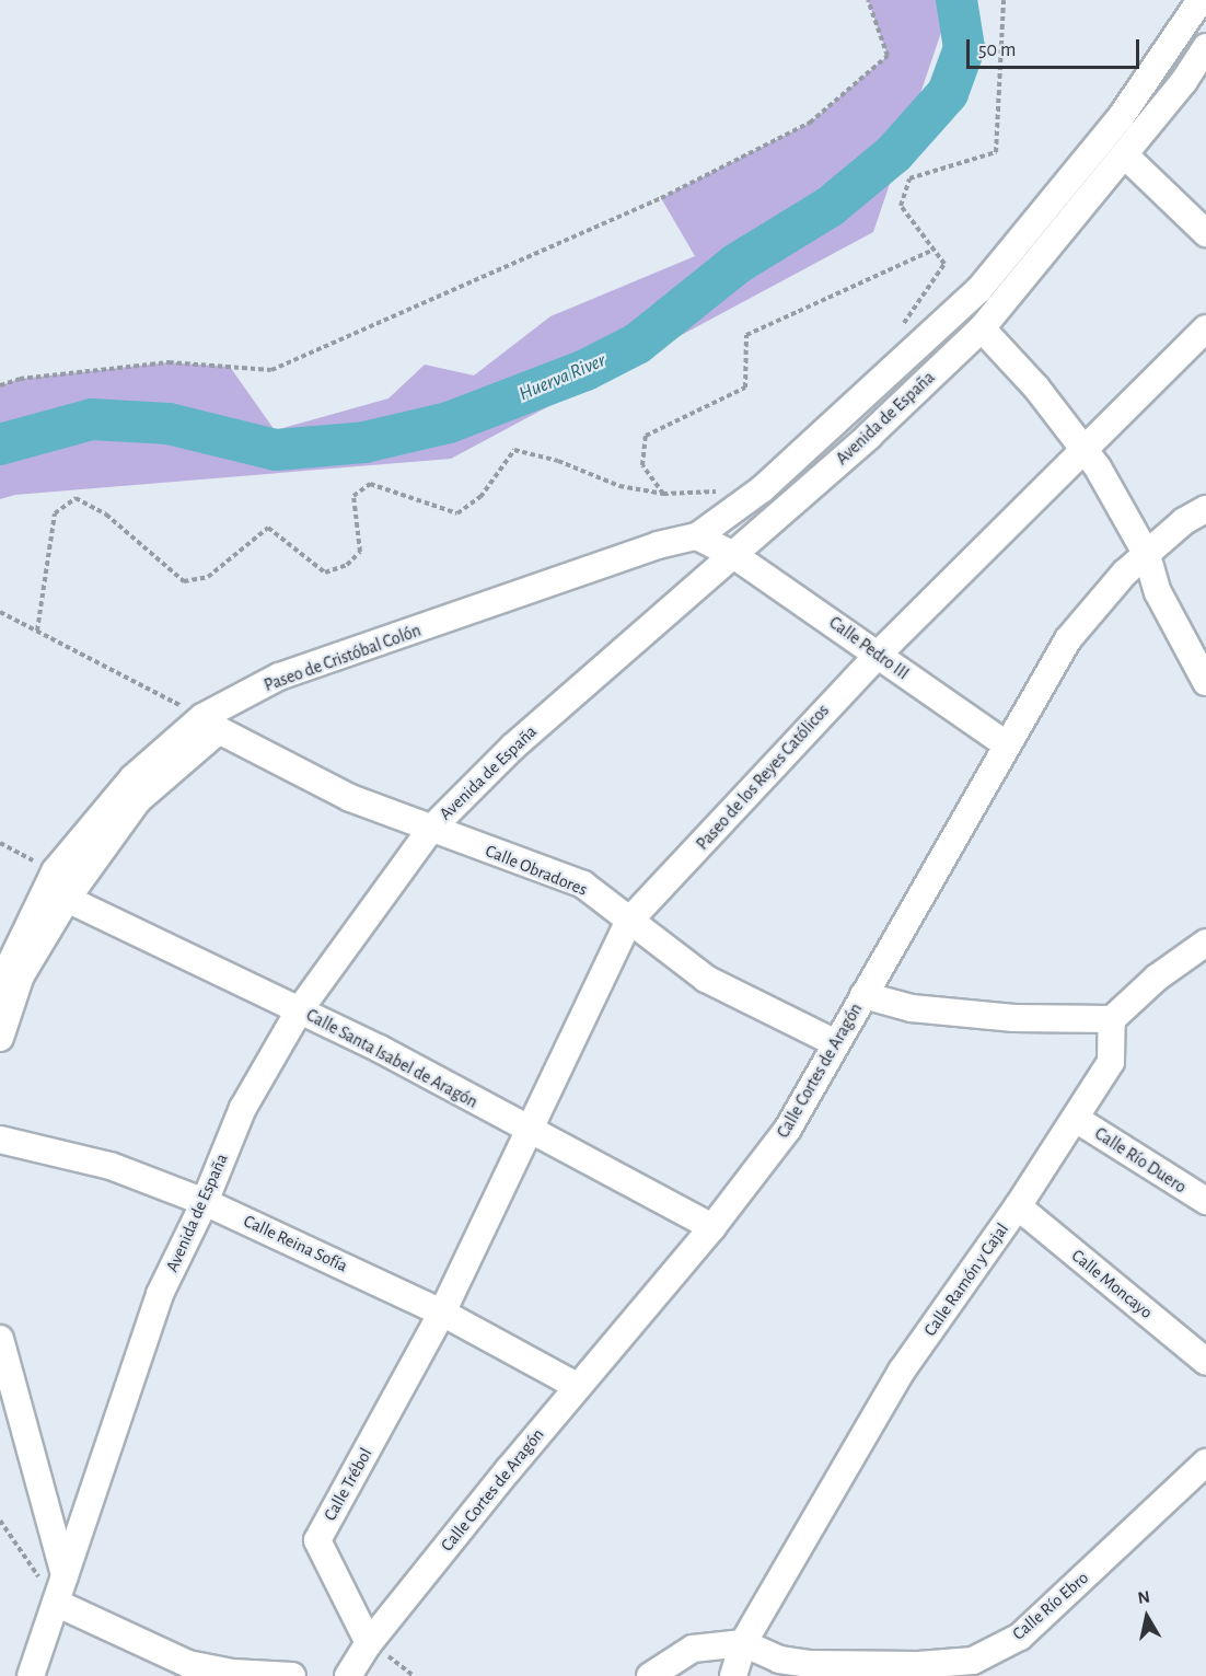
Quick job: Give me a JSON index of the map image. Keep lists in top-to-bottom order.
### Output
{
  "streets": {
    "street": [
      "Avenida de España",
      "Calle Pedro III",
      "Paseo de Cristóbal Colón",
      "Paseo de los Reyes Católicos",
      "Calle Obradores",
      "Calle Santa Isabel de Aragón",
      "Calle Cortes de Aragón",
      "Calle Río Duero",
      "Calle Reina Sofía",
      "Calle Ramón y Cajal",
      "Calle Moncayo",
      "Calle Trébol",
      "Calle Río Ebro"
    ]
  },
  "crossings": [
    ["Avenida de España", "Calle Pedro III"],
    ["Avenida de España", "Calle Obradores"],
    ["Avenida de España", "Calle Santa Isabel de Aragón"],
    ["Avenida de España", "Calle Reina Sofía"],
    ["Calle Pedro III", "Paseo de los Reyes Católicos"],
    ["Calle Pedro III", "Calle Cortes de Aragón"],
    ["Paseo de Cristóbal Colón", "Calle Obradores"],
    ["Paseo de Cristóbal Colón", "Calle Santa Isabel de Aragón"],
    ["Paseo de los Reyes Católicos", "Calle Obradores"],
    ["Paseo de los Reyes Católicos", "Calle Santa Isabel de Aragón"],
    ["Paseo de los Reyes Católicos", "Calle Reina Sofía"],
    ["Paseo de los Reyes Católicos", "Calle Trébol"],
    ["Calle Obradores", "Calle Cortes de Aragón"],
    ["Calle Santa Isabel de Aragón", "Calle Cortes de Aragón"],
    ["Calle Cortes de Aragón", "Calle Reina Sofía"],
    ["Calle Cortes de Aragón", "Calle Trébol"],
    ["Calle Río Duero", "Calle Ramón y Cajal"],
    ["Calle Reina Sofía", "Calle Trébol"],
    ["Calle Ramón y Cajal", "Calle Moncayo"],
    ["Calle Ramón y Cajal", "Calle Río Ebro"]
  ],
  "water": ["Huerva River"],
  "scale_bar": "50 m",
  "north": "top"
}
